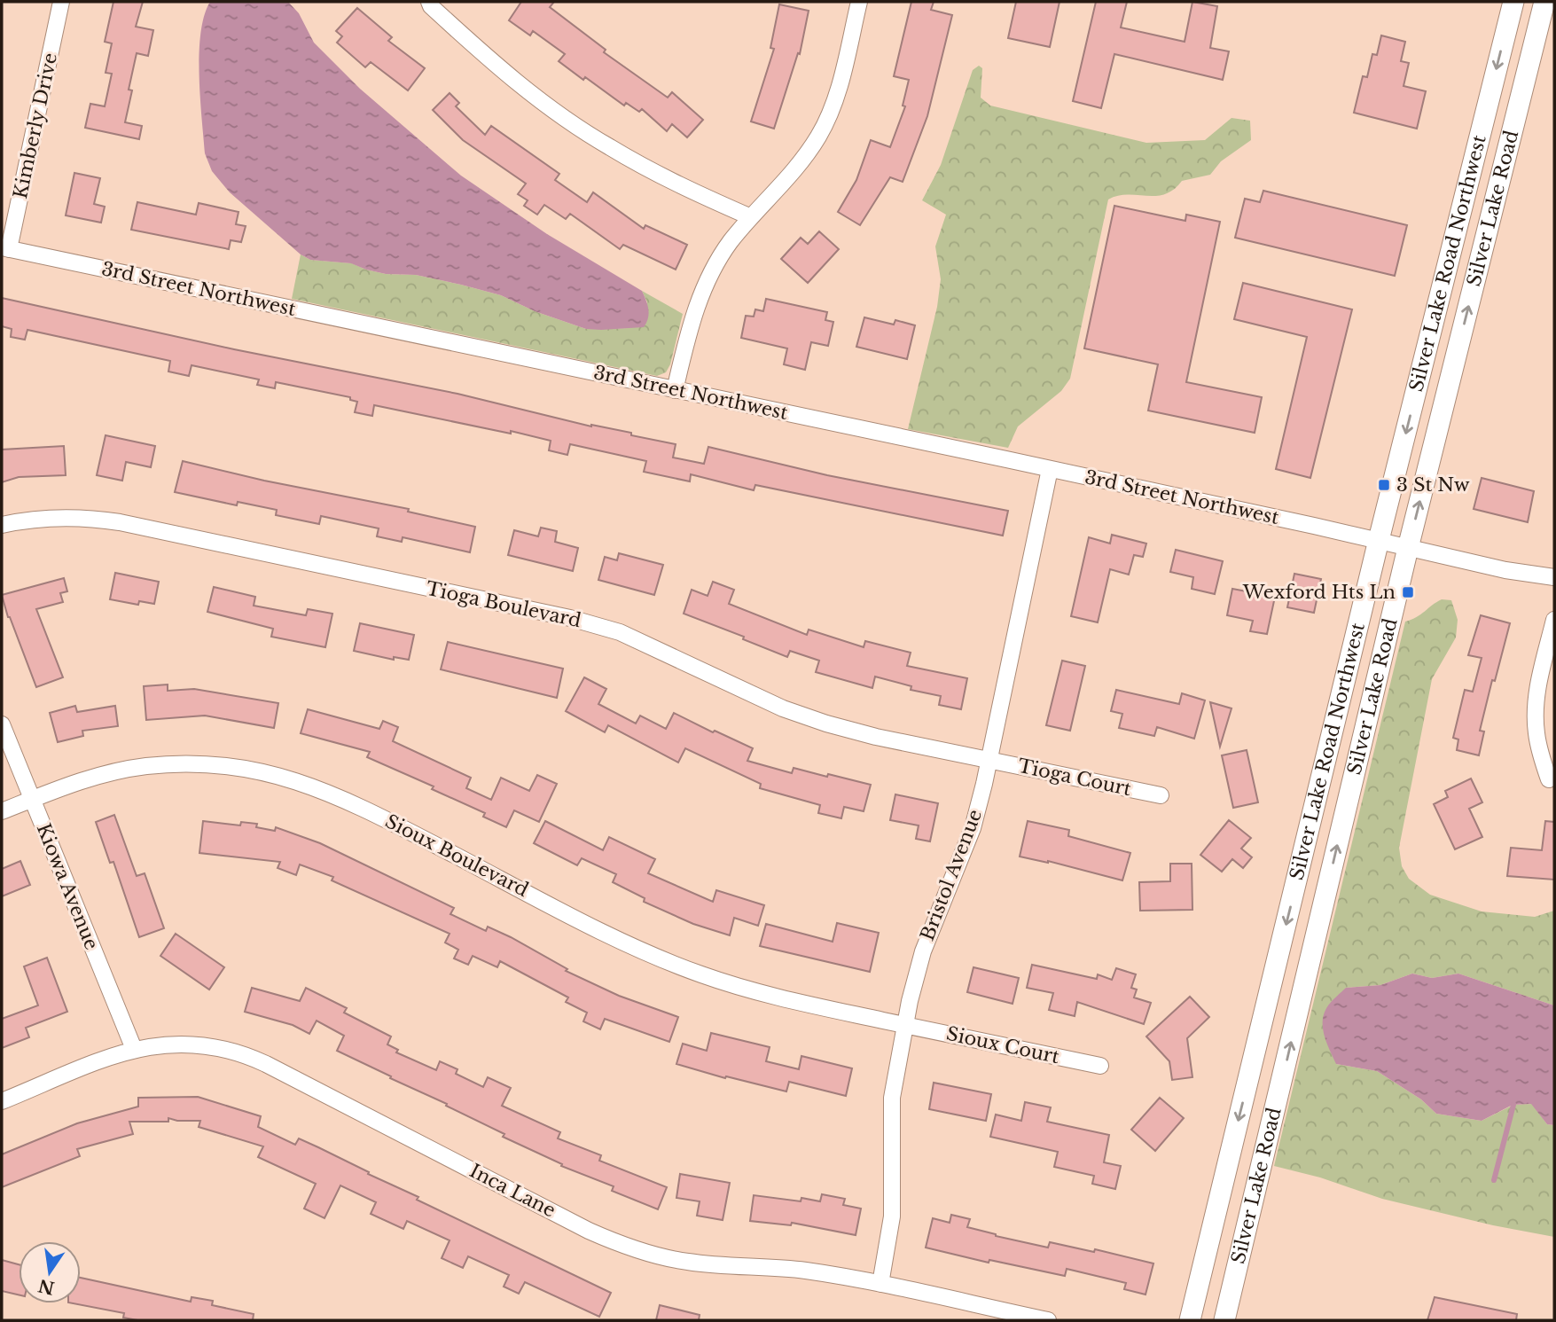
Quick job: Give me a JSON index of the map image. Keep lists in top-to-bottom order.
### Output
{
  "streets": {
    "main road": ["Silver Lake Road", "Silver Lake Road Northwest"],
    "street": [
      "Kimberly Drive",
      "3rd Street Northwest",
      "Tioga Boulevard",
      "Tioga Court",
      "Sioux Boulevard",
      "Bristol Avenue",
      "Kiowa Avenue",
      "Sioux Court",
      "Inca Lane"
    ]
  },
  "crossings": [
    ["Kimberly Drive", "3rd Street Northwest"],
    ["Silver Lake Road", "3rd Street Northwest"],
    ["Silver Lake Road Northwest", "3rd Street Northwest"],
    ["3rd Street Northwest", "Bristol Avenue"],
    ["Tioga Boulevard", "Tioga Court"],
    ["Tioga Boulevard", "Bristol Avenue"],
    ["Tioga Court", "Bristol Avenue"],
    ["Sioux Boulevard", "Bristol Avenue"],
    ["Sioux Boulevard", "Kiowa Avenue"],
    ["Sioux Boulevard", "Sioux Court"],
    ["Bristol Avenue", "Sioux Court"],
    ["Bristol Avenue", "Inca Lane"],
    ["Kiowa Avenue", "Inca Lane"]
  ],
  "one_way": ["Silver Lake Road", "Silver Lake Road Northwest"],
  "places": {
    "transit": ["3 St Nw", "Wexford Hts Ln"]
  },
  "north": "bottom"
}
